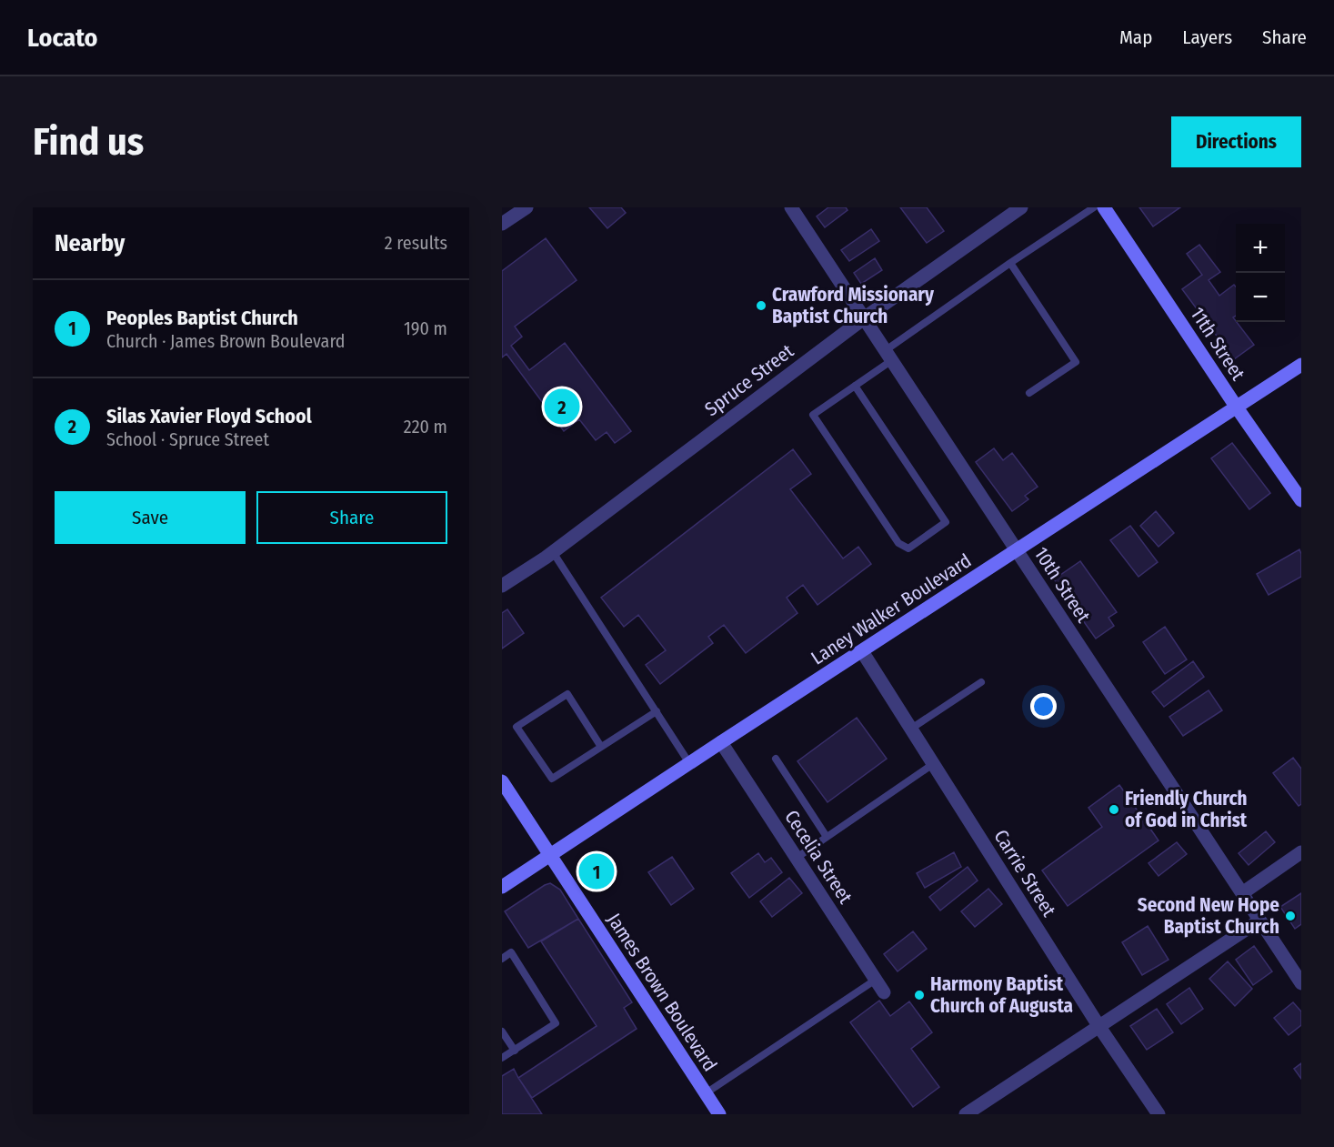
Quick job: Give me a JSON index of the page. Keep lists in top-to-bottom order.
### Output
{
  "streets": {
    "main road": ["11th Street", "Laney Walker Boulevard", "James Brown Boulevard"],
    "street": [
      "Spruce Street",
      "10th Street",
      "Cecelia Street",
      "Carrie Street"
    ]
  },
  "crossings": [
    ["11th Street", "Laney Walker Boulevard"],
    ["Spruce Street", "10th Street"],
    ["10th Street", "Laney Walker Boulevard"],
    ["Laney Walker Boulevard", "Cecelia Street"],
    ["Laney Walker Boulevard", "Carrie Street"],
    ["Laney Walker Boulevard", "James Brown Boulevard"]
  ],
  "places": [
    "Crawford Missionary Baptist Church",
    "Friendly Church of God in Christ",
    "Second New Hope Baptist Church",
    "Harmony Baptist Church of Augusta"
  ],
  "page": {
    "header": "Locato",
    "nav": ["Map", "Layers", "Share"],
    "buttons": [
      "Directions",
      ["Save", "Share"]
    ],
    "title": "Find us",
    "heading": ["Nearby", "2 results"],
    "map_buttons": ["+", "−"],
    "list": [
      {
        "mark": "1",
        "name": "Peoples Baptist Church",
        "note": "Church · James Brown Boulevard",
        "value": "190 m"
      },
      {
        "mark": "2",
        "name": "Silas Xavier Floyd School",
        "note": "School · Spruce Street",
        "value": "220 m"
      }
    ],
    "pins": ["2", "1"]
  }
}
